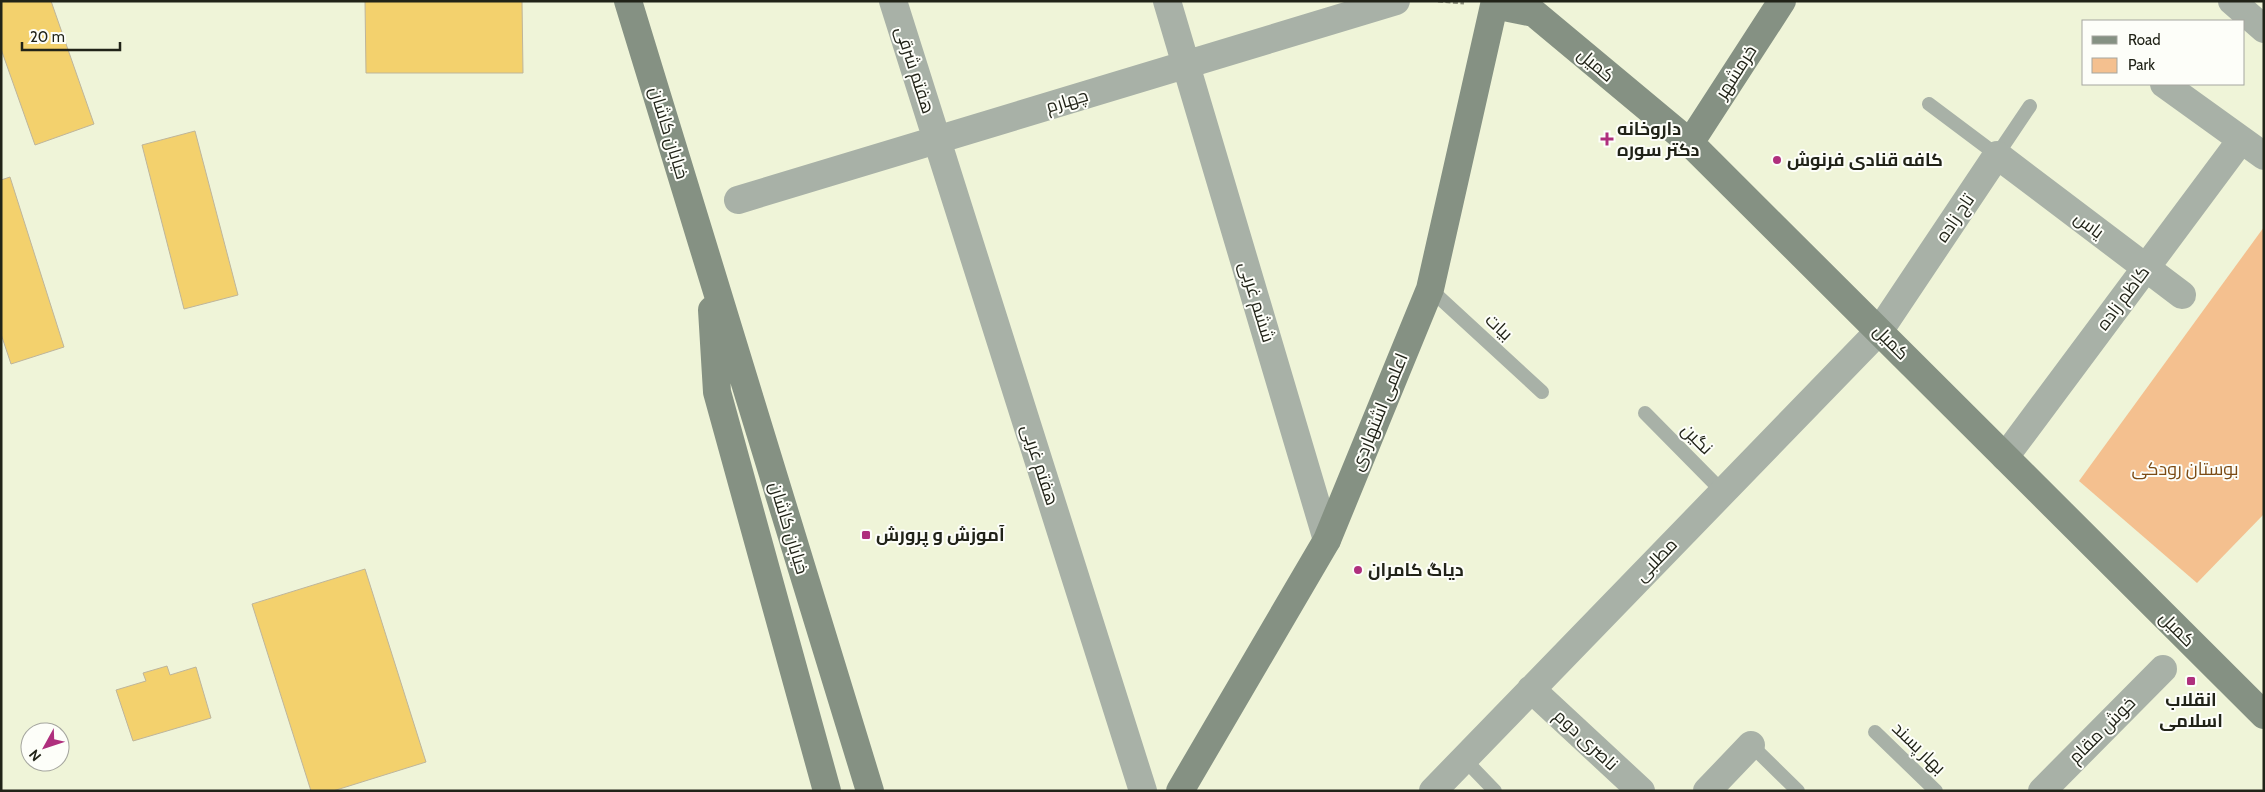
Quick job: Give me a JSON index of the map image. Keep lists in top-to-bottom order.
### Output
{
  "streets": {
    "main road": [
      "کمیل",
      "خرمشهر",
      "خیابان کاشان",
      "اعلمی اشتهاردی"
    ],
    "street": [
      "هفتم شرقی",
      "چهارم",
      "تاج زاده",
      "یاس",
      "کاظم زاده",
      "ششم غربی",
      "هفتم غربی",
      "مطلبی",
      "خوش مقام",
      "ناصری دوم"
    ],
    "lane": ["بیات", "نگین", "بهار پسند"]
  },
  "crossings": [
    ["کمیل", "خرمشهر"],
    ["کمیل", "تاج زاده"],
    ["کمیل", "کاظم زاده"],
    ["کمیل", "اعلمی اشتهاردی"],
    ["کمیل", "مطلبی"],
    ["هفتم شرقی", "چهارم"],
    ["هفتم شرقی", "هفتم غربی"],
    ["چهارم", "ششم غربی"],
    ["چهارم", "هفتم غربی"],
    ["تاج زاده", "یاس"],
    ["تاج زاده", "مطلبی"],
    ["یاس", "کاظم زاده"],
    ["ششم غربی", "اعلمی اشتهاردی"],
    ["بیات", "اعلمی اشتهاردی"],
    ["نگین", "مطلبی"],
    ["مطلبی", "ناصری دوم"]
  ],
  "parks": ["بوستان رودکی"],
  "places": {
    "health": ["داروخانه دکتر سوره"],
    "other": ["کافه قنادی فرنوش", "دیاگ کامران"],
    "transit": ["آموزش و پرورش", "انقلاب اسلامی"]
  },
  "legend": ["Road", "Park"],
  "scale_bar": "20 m",
  "north": "bottom left"
}
